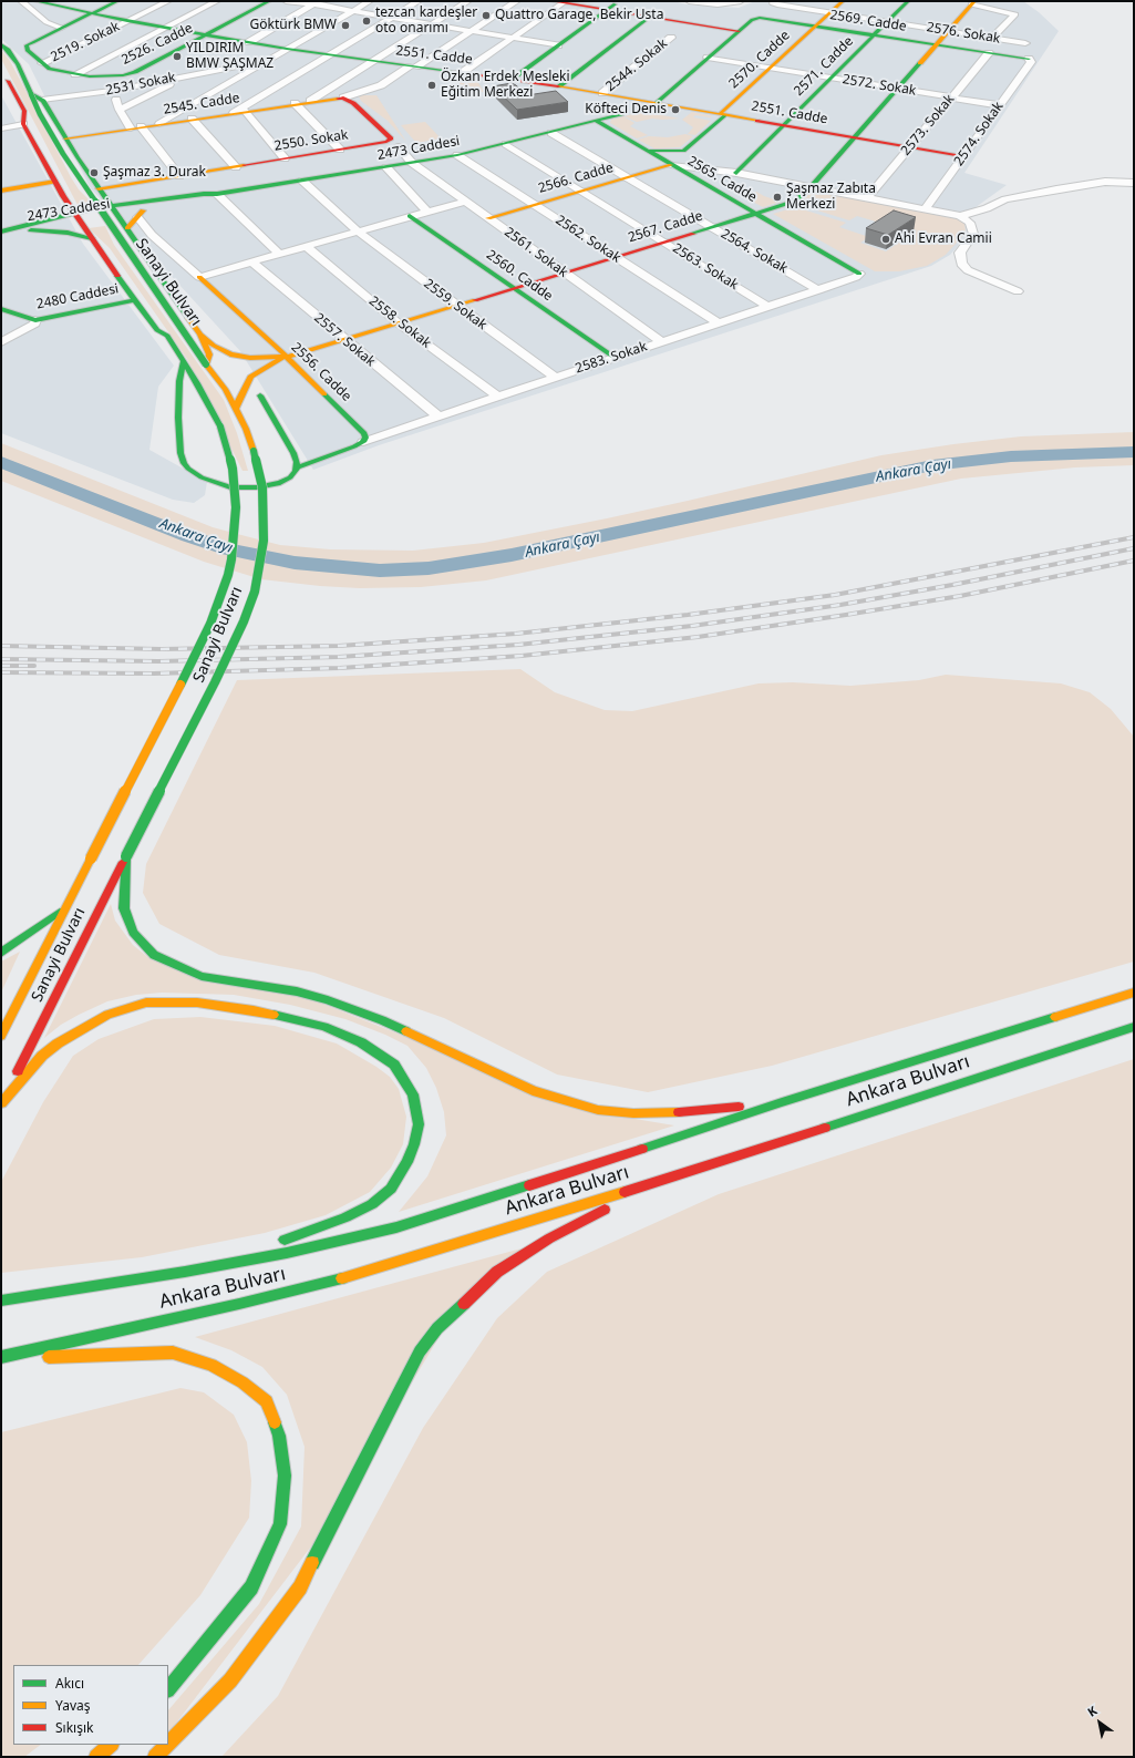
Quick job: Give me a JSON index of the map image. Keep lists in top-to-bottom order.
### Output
{
  "streets": {
    "street": [
      "2569. Cadde",
      "2576. Sokak",
      "2519. Sokak",
      "2526. Cadde",
      "2551. Cadde",
      "2570. Cadde",
      "2544. Sokak",
      "2571. Cadde",
      "2531 Sokak",
      "2572. Sokak",
      "2545. Cadde",
      "2573. Sokak",
      "2574. Sokak",
      "2550. Sokak",
      "2473 Caddesi",
      "2566. Cadde",
      "2565. Cadde",
      "2567. Cadde",
      "2562. Sokak",
      "2564. Sokak",
      "2561. Sokak",
      "2563. Sokak",
      "2560. Cadde",
      "Sanayi Bulvarı",
      "2480 Caddesi",
      "2559. Sokak",
      "2558. Sokak",
      "2557. Sokak",
      "2583. Sokak",
      "2556. Cadde",
      "Ankara Bulvarı"
    ]
  },
  "crossings": [
    ["2569. Cadde", "2551. Cadde"],
    ["2569. Cadde", "2570. Cadde"],
    ["2569. Cadde", "2571. Cadde"],
    ["2569. Cadde", "2572. Sokak"],
    ["2569. Cadde", "2573. Sokak"],
    ["2569. Cadde", "2574. Sokak"],
    ["2569. Cadde", "2473 Caddesi"],
    ["2569. Cadde", "2567. Cadde"],
    ["2576. Sokak", "2570. Cadde"],
    ["2576. Sokak", "2571. Cadde"],
    ["2576. Sokak", "2567. Cadde"],
    ["2519. Sokak", "2526. Cadde"],
    ["2519. Sokak", "2551. Cadde"],
    ["2526. Cadde", "2551. Cadde"],
    ["2551. Cadde", "2570. Cadde"],
    ["2551. Cadde", "2544. Sokak"],
    ["2551. Cadde", "2571. Cadde"],
    ["2551. Cadde", "2573. Sokak"],
    ["2551. Cadde", "2574. Sokak"],
    ["2551. Cadde", "2473 Caddesi"],
    ["2551. Cadde", "2567. Cadde"],
    ["2570. Cadde", "2572. Sokak"],
    ["2570. Cadde", "2565. Cadde"],
    ["2571. Cadde", "2572. Sokak"],
    ["2572. Sokak", "2573. Sokak"],
    ["2572. Sokak", "2574. Sokak"],
    ["2572. Sokak", "2567. Cadde"],
    ["2545. Cadde", "2550. Sokak"],
    ["2473 Caddesi", "2565. Cadde"],
    ["2473 Caddesi", "2562. Sokak"],
    ["2473 Caddesi", "2564. Sokak"],
    ["2473 Caddesi", "2561. Sokak"],
    ["2473 Caddesi", "2563. Sokak"],
    ["2473 Caddesi", "2559. Sokak"],
    ["2566. Cadde", "2565. Cadde"],
    ["2566. Cadde", "2562. Sokak"],
    ["2566. Cadde", "2564. Sokak"],
    ["2566. Cadde", "2561. Sokak"],
    ["2566. Cadde", "2563. Sokak"],
    ["2565. Cadde", "2567. Cadde"],
    ["2565. Cadde", "2583. Sokak"],
    ["2567. Cadde", "2562. Sokak"],
    ["2567. Cadde", "2564. Sokak"],
    ["2567. Cadde", "2561. Sokak"],
    ["2567. Cadde", "2563. Sokak"],
    ["2567. Cadde", "2560. Cadde"],
    ["2567. Cadde", "2559. Sokak"],
    ["2567. Cadde", "2558. Sokak"],
    ["2567. Cadde", "2557. Sokak"],
    ["2567. Cadde", "2556. Cadde"],
    ["2562. Sokak", "2583. Sokak"],
    ["2564. Sokak", "2583. Sokak"],
    ["2561. Sokak", "2583. Sokak"],
    ["2563. Sokak", "2583. Sokak"],
    ["2560. Cadde", "2583. Sokak"],
    ["2559. Sokak", "2583. Sokak"],
    ["2558. Sokak", "2583. Sokak"],
    ["2557. Sokak", "2583. Sokak"],
    ["2583. Sokak", "2556. Cadde"]
  ],
  "water": ["Ankara Çayı"],
  "places": [
    "Quattro Garage, Bekir Usta",
    "tezcan kardeşler oto onarımı",
    "Göktürk BMW",
    "YILDIRIM BMW ŞAŞMAZ",
    "Özkan Erdek Mesleki Eğitim Merkezi",
    "Köfteci Denis",
    "Şaşmaz 3. Durak",
    "Şaşmaz Zabıta Merkezi",
    "Ahi Evran Camii"
  ],
  "legend": ["Akıcı", "Yavaş", "Sıkışık"],
  "north": "top left"
}
